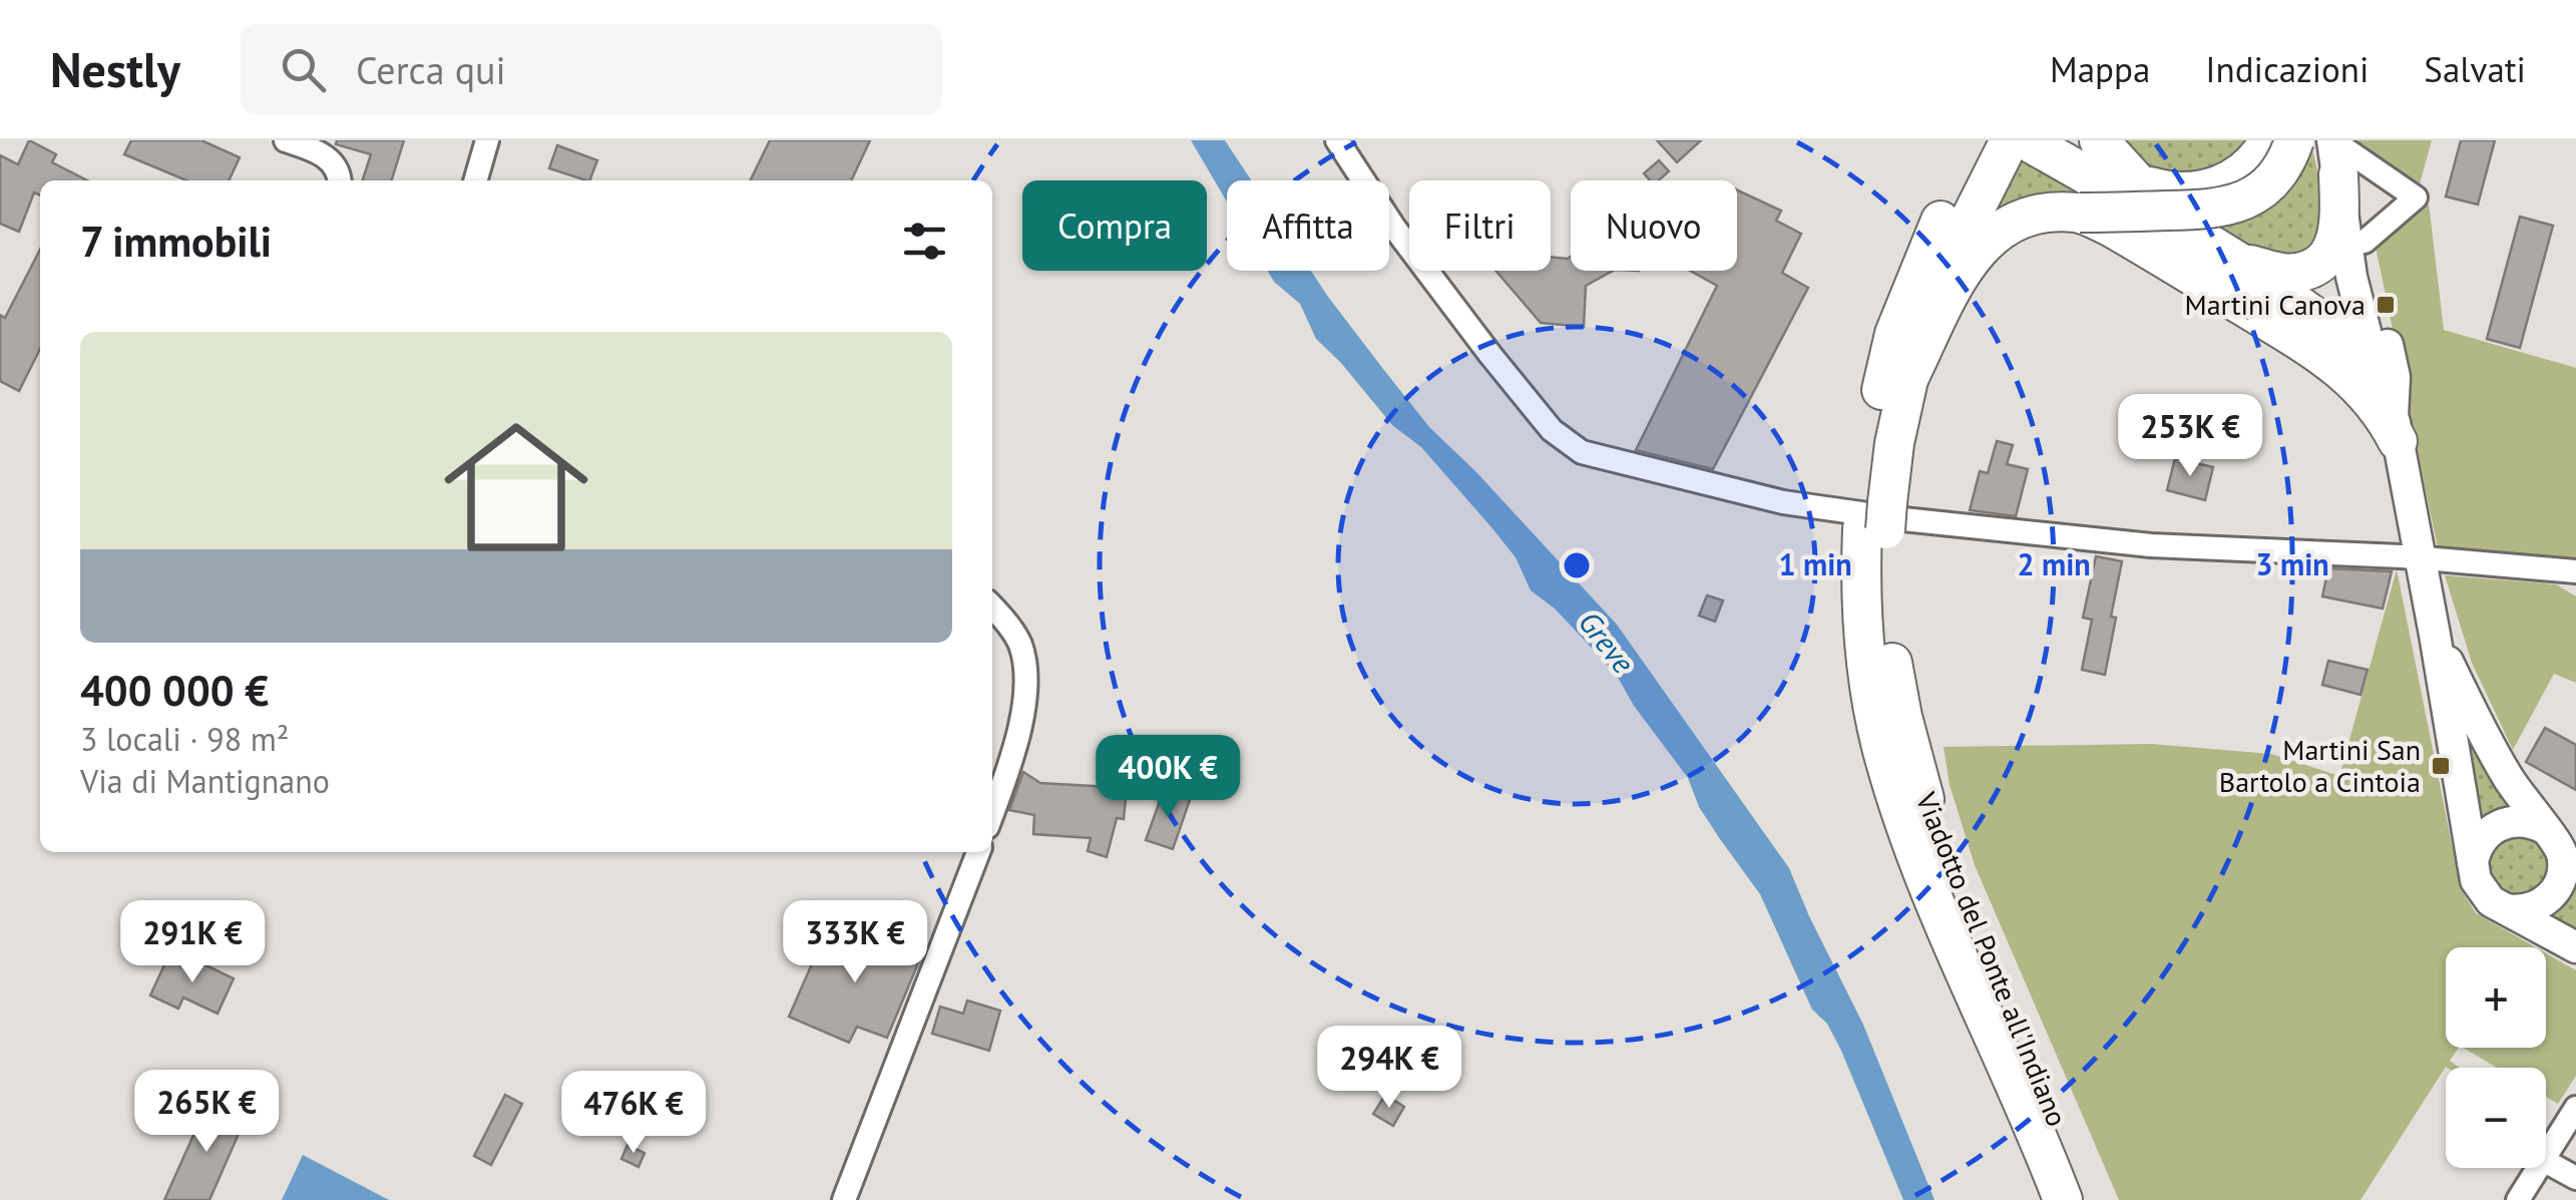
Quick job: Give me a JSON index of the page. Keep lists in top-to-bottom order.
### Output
{
  "streets": {
    "highway": ["Viadotto del Ponte all'Indiano"]
  },
  "water": ["Greve"],
  "places": {
    "transit": ["Martini Canova", "Martini San Bartolo a Cintoia"]
  },
  "page": {
    "header": "Nestly",
    "search": "Cerca qui",
    "nav": ["Mappa", "Indicazioni", "Salvati"],
    "chip": [
      "Compra",
      "Affitta",
      "Filtri",
      "Nuovo"
    ],
    "heading": "7 immobili",
    "list": [
      {
        "name": "400 000 €",
        "note": "3 locali · 98 m² · Via di Mantignano"
      }
    ],
    "price": [
      "253K €",
      "400K €",
      "291K €",
      "333K €",
      "294K €",
      "265K €",
      "476K €"
    ],
    "map_buttons": ["+", "−"]
  },
  "rings": ["1 min", "2 min", "3 min"]
}
